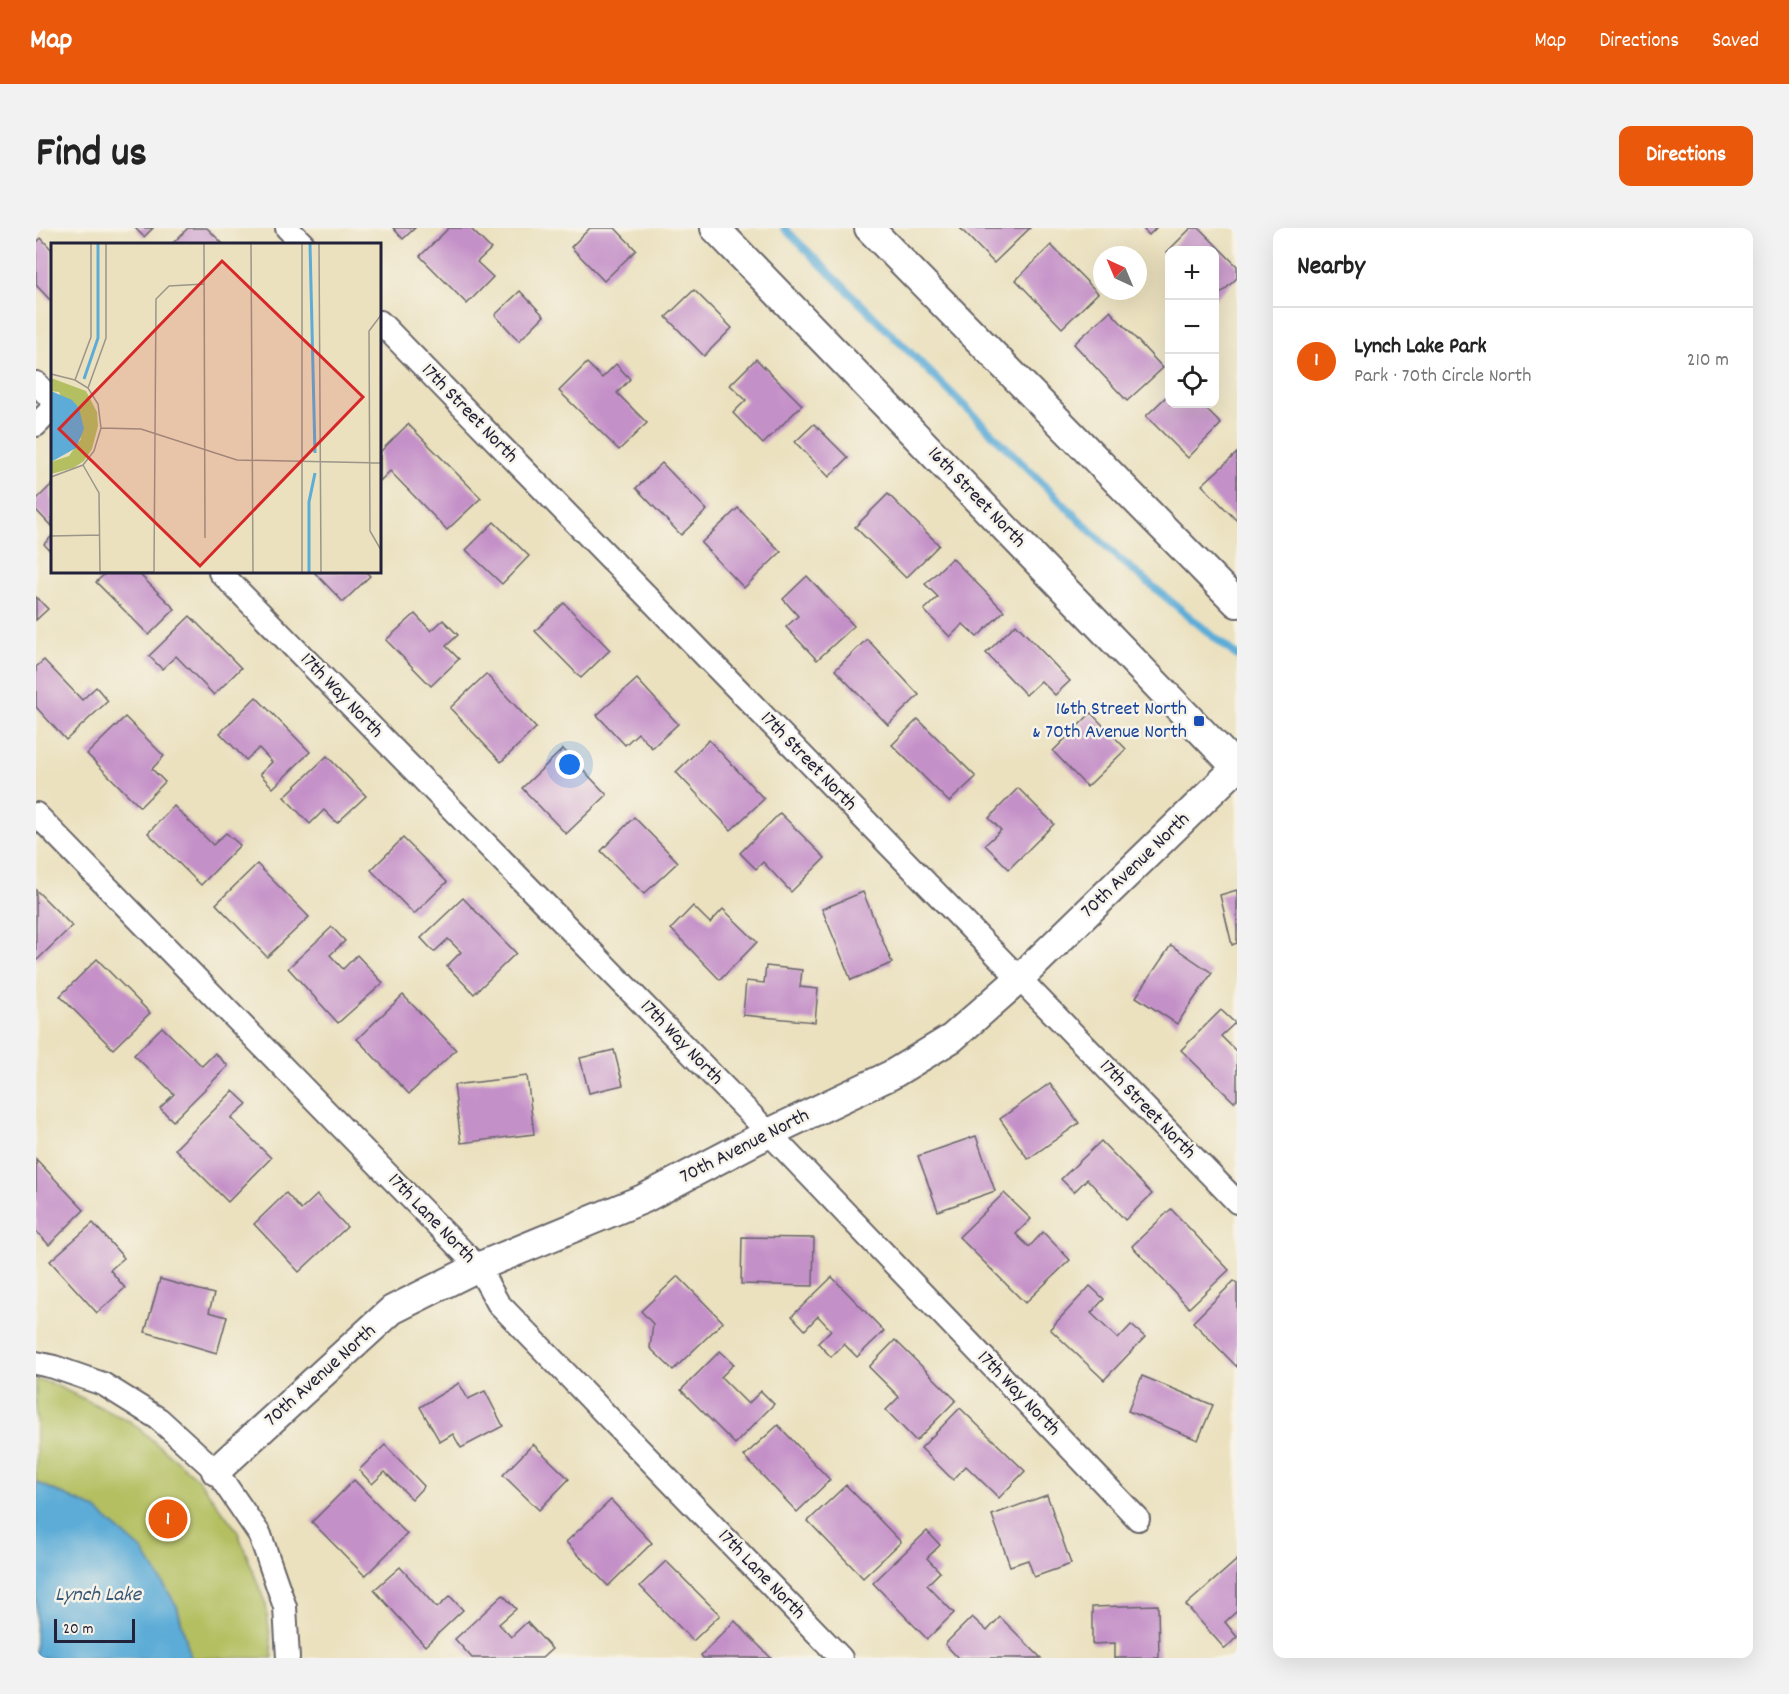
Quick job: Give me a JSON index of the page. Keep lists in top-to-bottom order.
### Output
{
  "streets": {
    "street": [
      "17th Street North",
      "16th Street North",
      "17th Way North",
      "70th Avenue North",
      "17th Lane North"
    ]
  },
  "crossings": [
    ["17th Street North", "70th Avenue North"],
    ["16th Street North", "70th Avenue North"],
    ["17th Way North", "70th Avenue North"],
    ["70th Avenue North", "17th Lane North"]
  ],
  "water": ["Lynch Lake"],
  "places": {
    "transit": ["16th Street North & 70th Avenue North"]
  },
  "scale_bar": "20 m",
  "north": "top left",
  "page": {
    "header": "Map",
    "nav": ["Map", "Directions", "Saved"],
    "title": "Find us",
    "buttons": "Directions",
    "heading": "Nearby",
    "map_buttons": ["+", "−"],
    "list": [
      {
        "mark": "1",
        "name": "Lynch Lake Park",
        "note": "Park · 70th Circle North",
        "value": "210 m"
      }
    ],
    "pins": "1",
    "scale": "20 m"
  }
}
